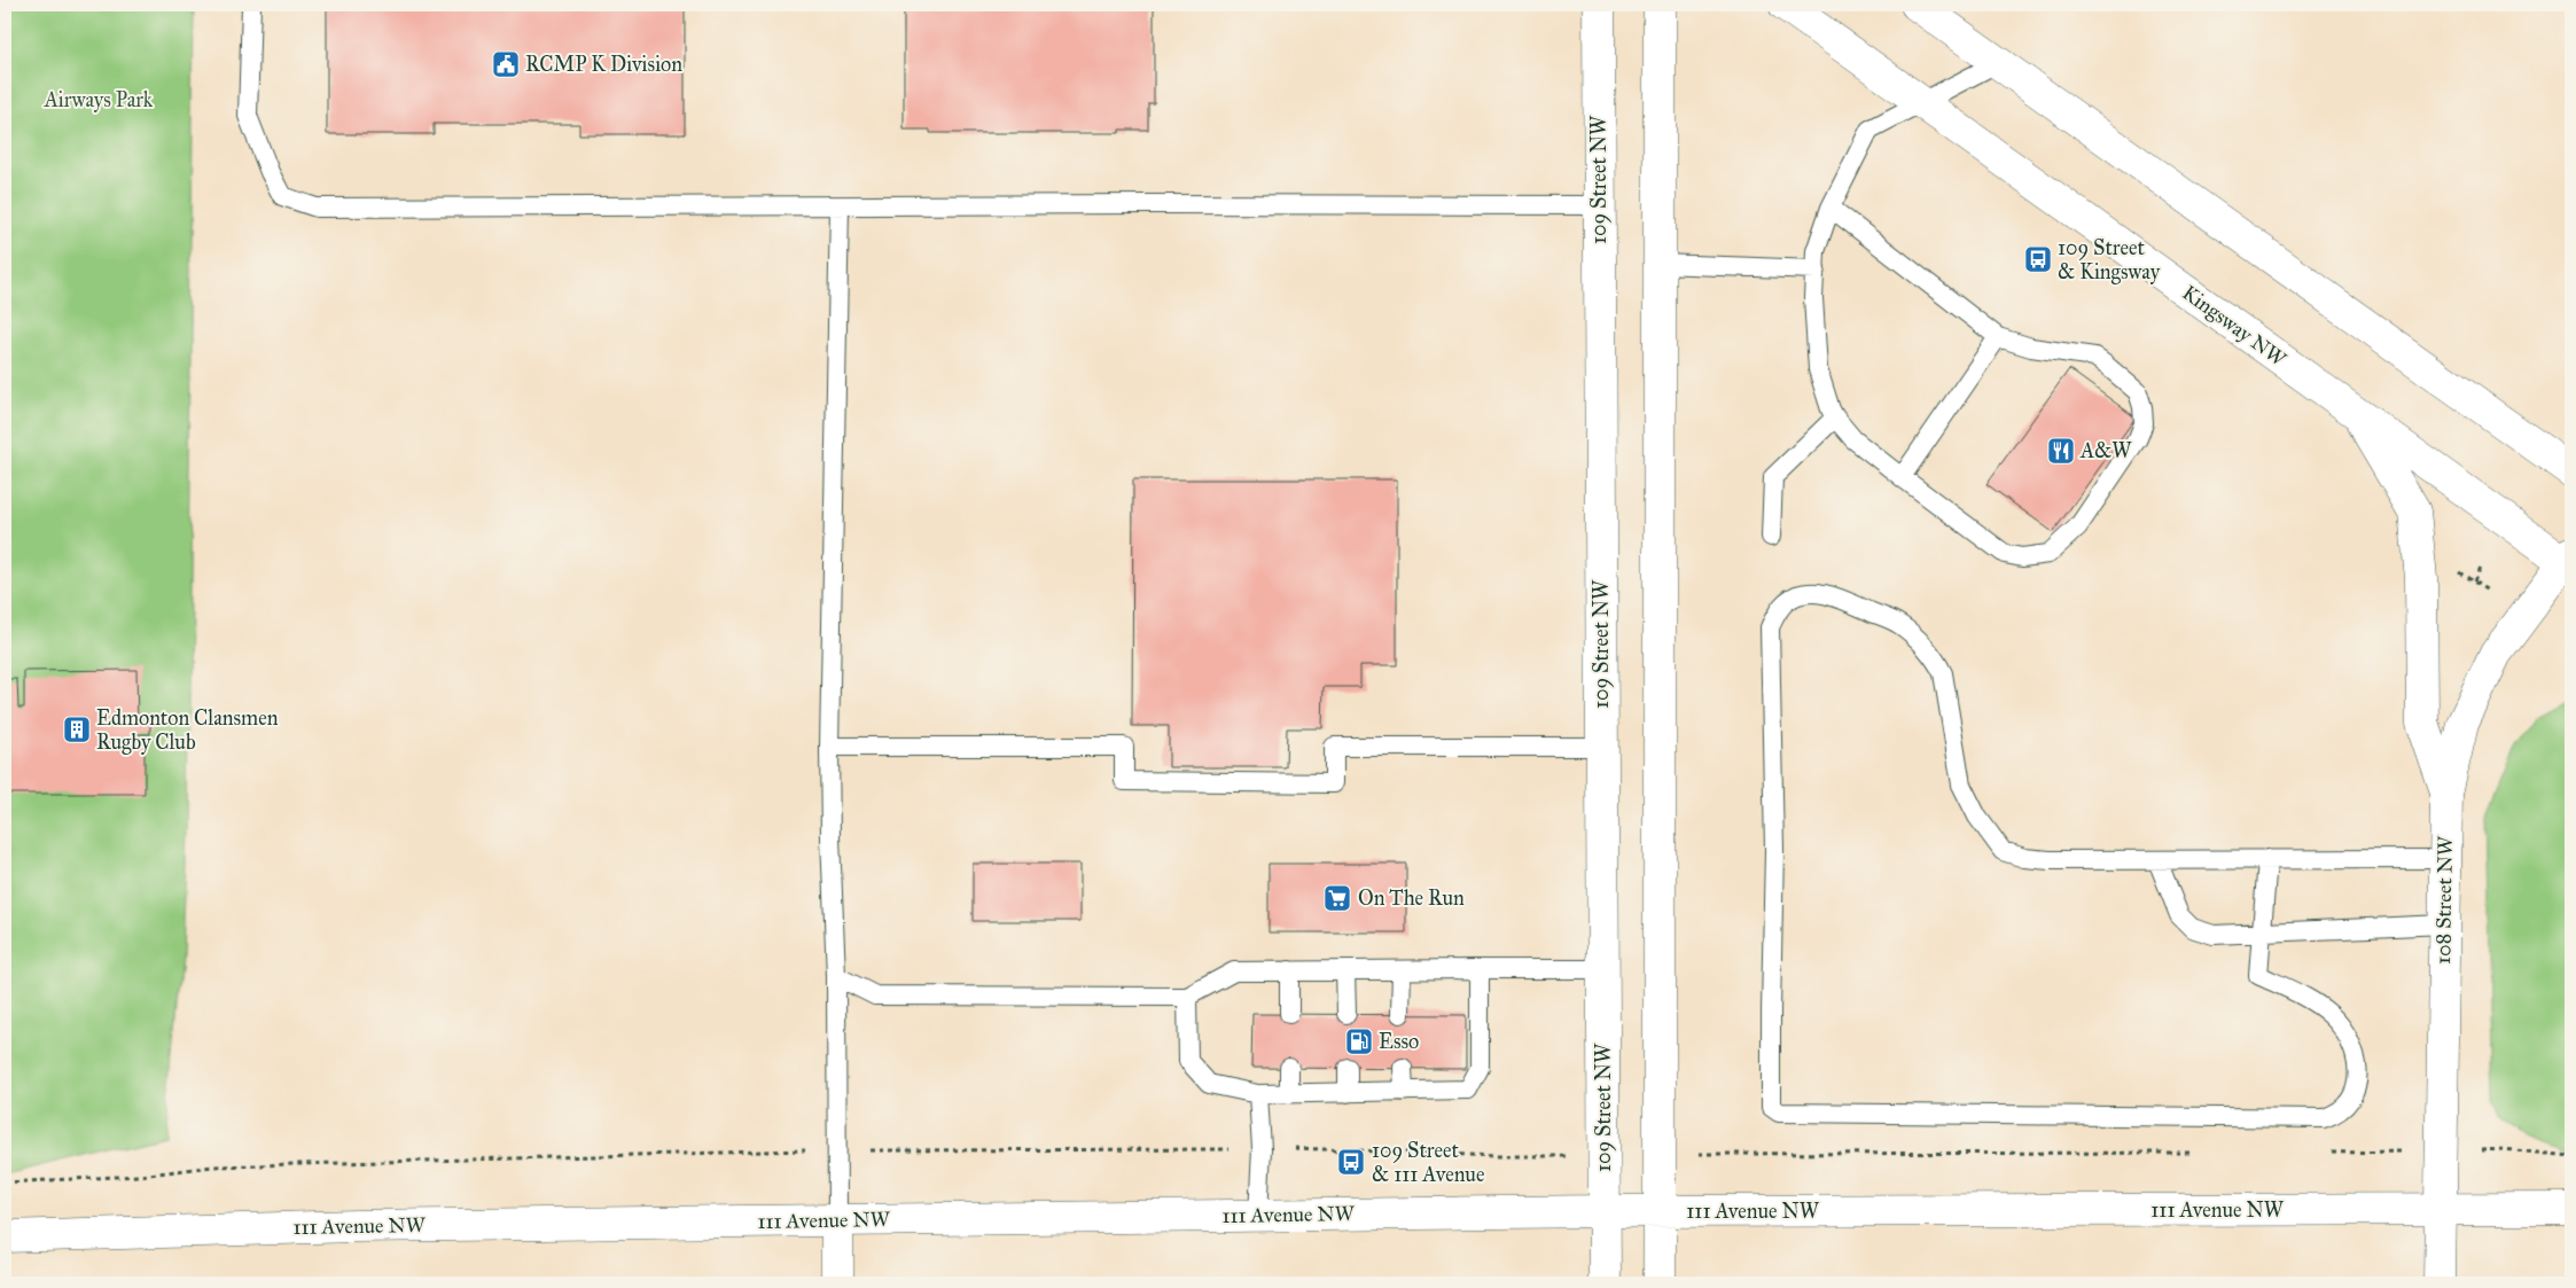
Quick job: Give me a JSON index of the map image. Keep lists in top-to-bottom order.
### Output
{
  "streets": {
    "main road": [
      "109 Street NW",
      "Kingsway NW",
      "108 Street NW",
      "111 Avenue NW"
    ]
  },
  "crossings": [
    ["109 Street NW", "111 Avenue NW"],
    ["Kingsway NW", "108 Street NW"],
    ["108 Street NW", "111 Avenue NW"]
  ],
  "parks": ["Airways Park"],
  "places": {
    "public building": ["RCMP K Division"],
    "bus stop": ["109 Street & Kingsway", "109 Street & 111 Avenue"],
    "restaurant": ["A&W"],
    "building": ["Edmonton Clansmen Rugby Club"],
    "supermarket": ["On The Run"],
    "fuel station": ["Esso"]
  }
}
